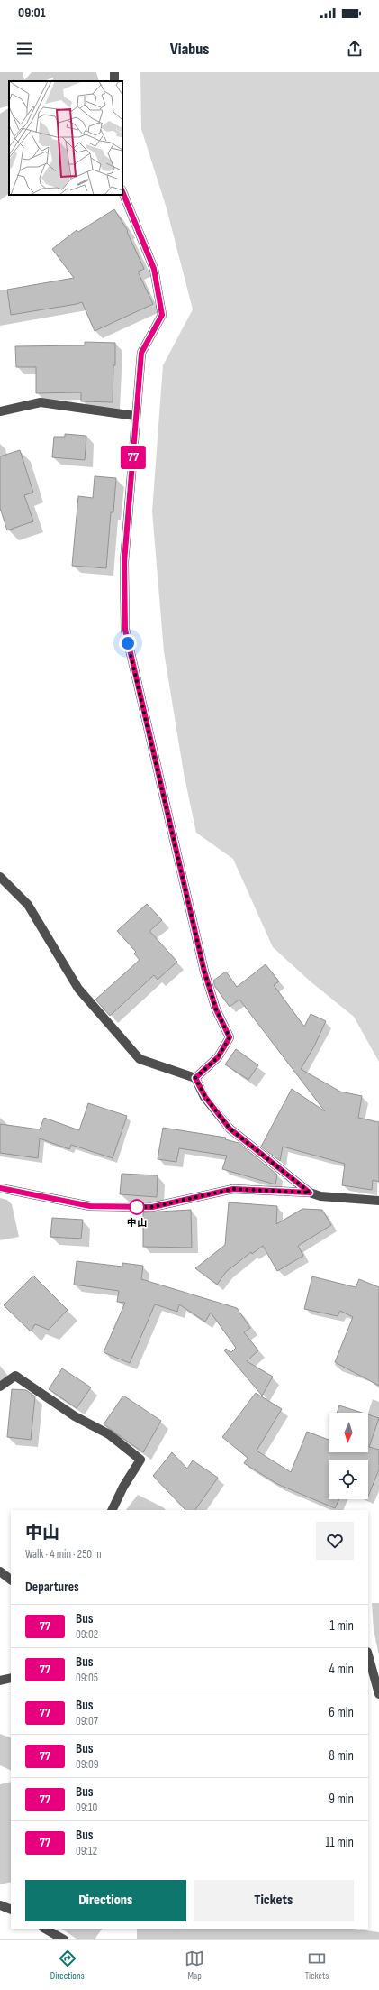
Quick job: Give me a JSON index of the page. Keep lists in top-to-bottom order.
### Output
{
  "places": ["中山"],
  "lines": ["bus line 77"],
  "north": "bottom",
  "page": {
    "status": "09:01",
    "header": "Viabus",
    "on_map": "77",
    "heading": [
      ["中山", "Walk · 4 min · 250 m"],
      "Departures"
    ],
    "list": [
      {
        "mark": "77",
        "name": "Bus",
        "note": "09:02",
        "value": "1 min"
      },
      {
        "mark": "77",
        "name": "Bus",
        "note": "09:05",
        "value": "4 min"
      },
      {
        "mark": "77",
        "name": "Bus",
        "note": "09:07",
        "value": "6 min"
      },
      {
        "mark": "77",
        "name": "Bus",
        "note": "09:09",
        "value": "8 min"
      },
      {
        "mark": "77",
        "name": "Bus",
        "note": "09:10",
        "value": "9 min"
      },
      {
        "mark": "77",
        "name": "Bus",
        "note": "09:12",
        "value": "11 min"
      }
    ],
    "buttons": ["Directions", "Tickets"],
    "tabs": ["Directions", "Map", "Tickets"]
  }
}
